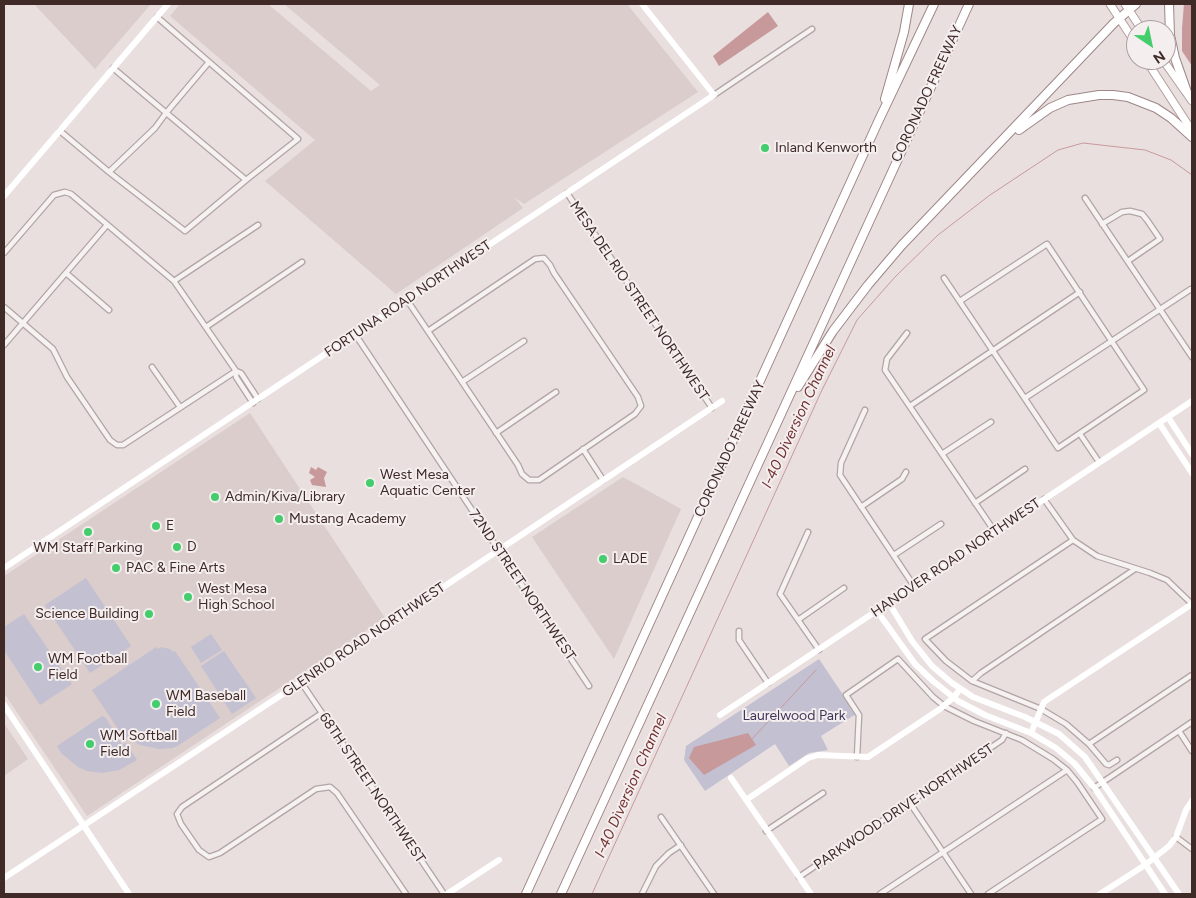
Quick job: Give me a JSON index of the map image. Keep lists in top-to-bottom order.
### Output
{
  "streets": {
    "highway": ["CORONADO FREEWAY"],
    "street": [
      "FORTUNA ROAD NORTHWEST",
      "MESA DEL RIO STREET NORTHWEST",
      "HANOVER ROAD NORTHWEST",
      "72ND STREET NORTHWEST",
      "GLENRIO ROAD NORTHWEST",
      "68TH STREET NORTHWEST",
      "PARKWOOD DRIVE NORTHWEST"
    ]
  },
  "crossings": [
    ["FORTUNA ROAD NORTHWEST", "MESA DEL RIO STREET NORTHWEST"],
    ["FORTUNA ROAD NORTHWEST", "72ND STREET NORTHWEST"],
    ["MESA DEL RIO STREET NORTHWEST", "GLENRIO ROAD NORTHWEST"],
    ["72ND STREET NORTHWEST", "GLENRIO ROAD NORTHWEST"],
    ["GLENRIO ROAD NORTHWEST", "68TH STREET NORTHWEST"]
  ],
  "water": ["I-40 Diversion Channel"],
  "parks": ["Laurelwood Park"],
  "places": [
    "Inland Kenworth",
    "West Mesa Aquatic Center",
    "Admin/Kiva/Library",
    "Mustang Academy",
    "E",
    "WM Staff Parking",
    "D",
    "LADE",
    "PAC & Fine Arts",
    "West Mesa High School",
    "Science Building",
    "WM Football Field",
    "WM Baseball Field",
    "WM Softball Field"
  ],
  "north": "bottom right"
}
